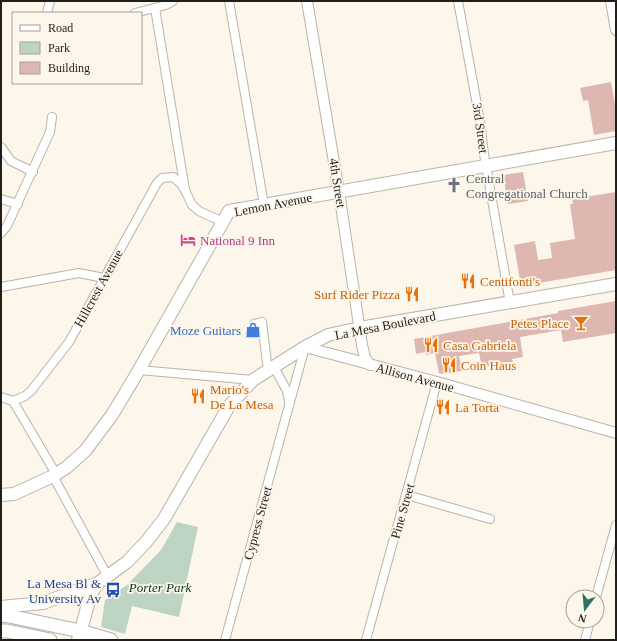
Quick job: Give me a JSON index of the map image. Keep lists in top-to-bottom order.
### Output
{
  "streets": {
    "main road": ["Lemon Avenue", "La Mesa Boulevard"],
    "street": [
      "3rd Street",
      "4th Street",
      "Hillcrest Avenue",
      "Allison Avenue",
      "Pine Street",
      "Cypress Street"
    ]
  },
  "crossings": [
    ["3rd Street", "Lemon Avenue"],
    ["3rd Street", "La Mesa Boulevard"],
    ["4th Street", "Lemon Avenue"],
    ["4th Street", "La Mesa Boulevard"],
    ["4th Street", "Allison Avenue"],
    ["Lemon Avenue", "Hillcrest Avenue"],
    ["La Mesa Boulevard", "Allison Avenue"],
    ["La Mesa Boulevard", "Cypress Street"],
    ["Allison Avenue", "Pine Street"],
    ["Allison Avenue", "Cypress Street"]
  ],
  "parks": ["Porter Park"],
  "places": {
    "church": ["Central Congregational Church"],
    "hotel": ["National 9 Inn"],
    "restaurant": [
      "Centifonti's",
      "Surf Rider Pizza",
      "Casa Gabriela",
      "Coin Haus",
      "Mario's De La Mesa",
      "La Torta"
    ],
    "bar": ["Petes Place"],
    "shop": ["Moze Guitars"],
    "bus stop": ["La Mesa Bl & University Av"]
  },
  "legend": ["Road", "Park", "Building"],
  "north": "bottom"
}
